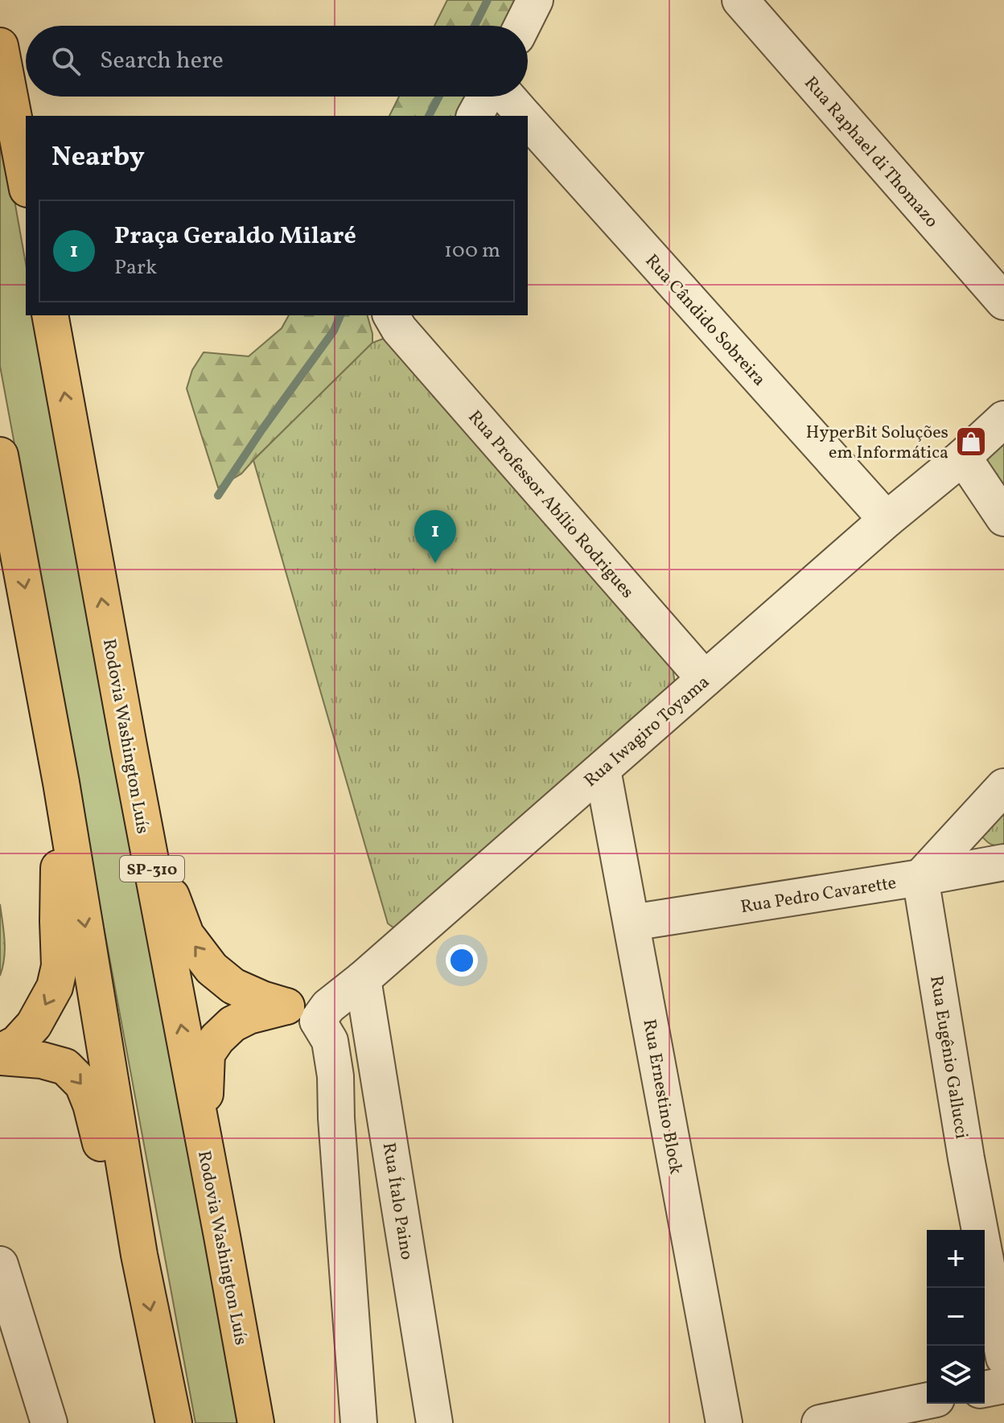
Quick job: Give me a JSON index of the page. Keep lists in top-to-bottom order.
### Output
{
  "streets": {
    "highway": ["Rodovia Washington Luís", "SP-310"],
    "street": [
      "Rua Raphael di Thomazo",
      "Rua Cândido Sobreira",
      "Rua Professor Abílio Rodrigues",
      "Rua Iwagiro Toyama",
      "Rua Pedro Cavarette",
      "Rua Eugênio Gallucci",
      "Rua Ernestino Block",
      "Rua Ítalo Paino"
    ]
  },
  "crossings": [
    ["Rua Cândido Sobreira", "Rua Iwagiro Toyama"],
    ["Rua Professor Abílio Rodrigues", "Rua Iwagiro Toyama"],
    ["Rua Iwagiro Toyama", "Rua Ernestino Block"],
    ["Rua Iwagiro Toyama", "Rua Ítalo Paino"],
    ["Rua Pedro Cavarette", "Rua Eugênio Gallucci"],
    ["Rua Pedro Cavarette", "Rua Ernestino Block"]
  ],
  "places": {
    "shop": ["HyperBit Soluções em Informática"]
  },
  "page": {
    "search": "Search here",
    "heading": "Nearby",
    "list": [
      {
        "mark": "1",
        "name": "Praça Geraldo Milaré",
        "note": "Park",
        "value": "100 m"
      }
    ],
    "pins": "1",
    "map_buttons": ["+", "−"]
  }
}
